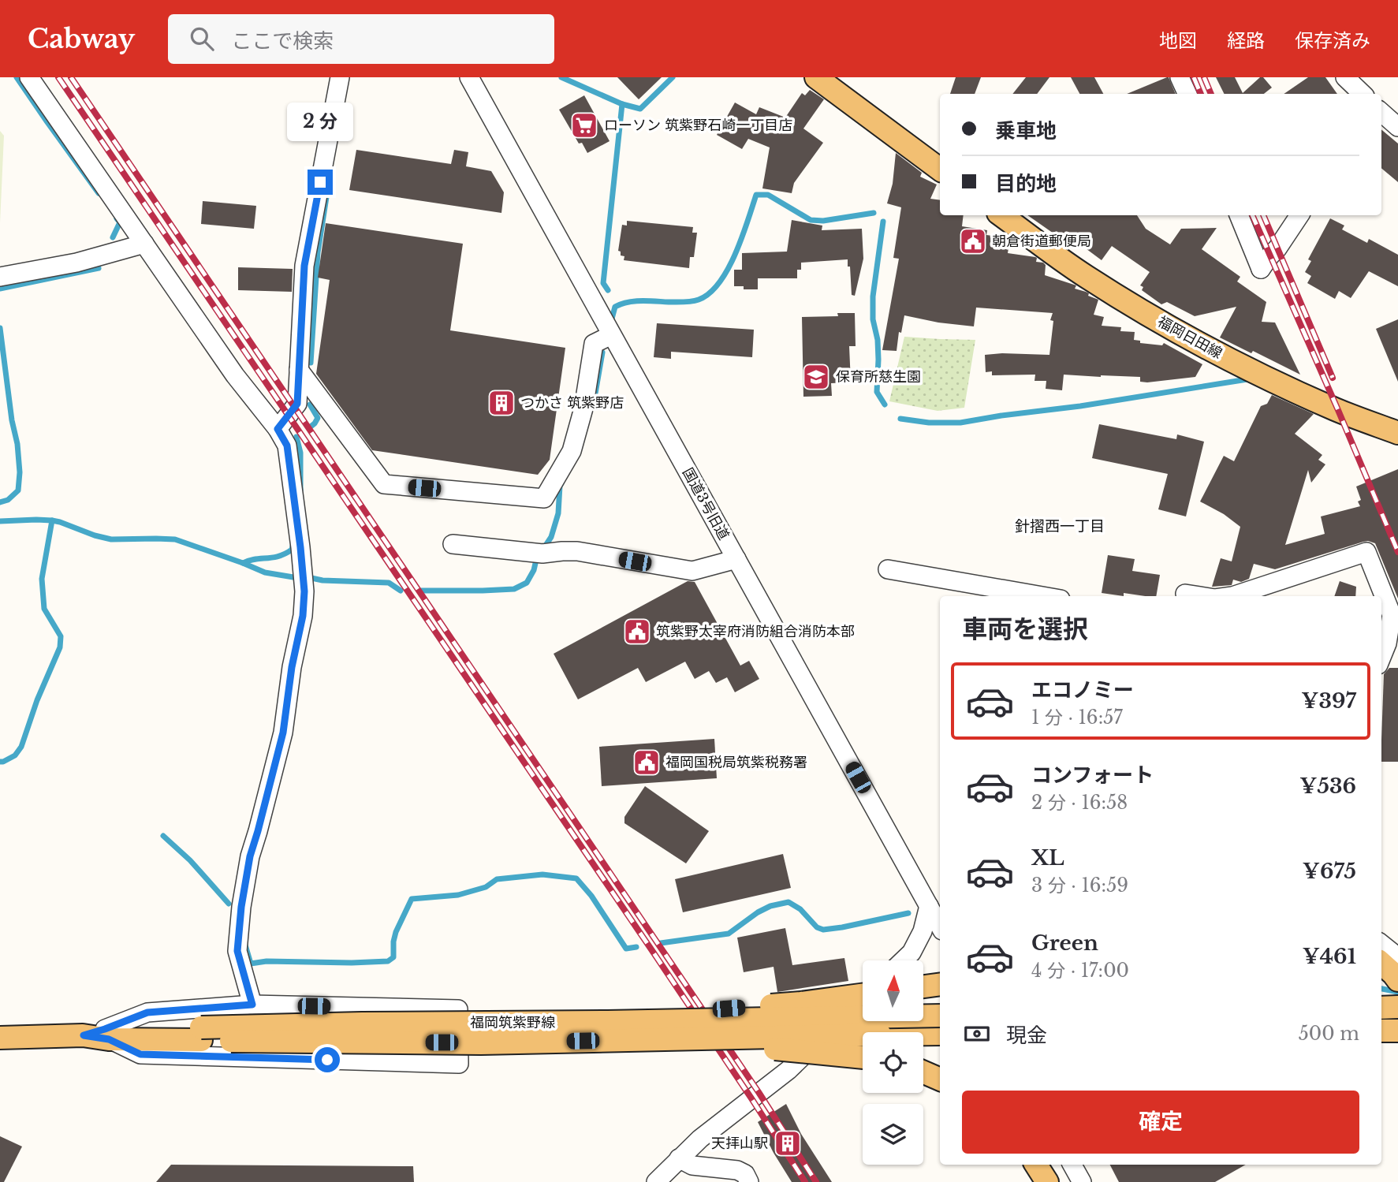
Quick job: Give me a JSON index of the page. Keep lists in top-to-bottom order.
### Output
{
  "streets": {
    "main road": ["福岡日田線", "福岡筑紫野線"],
    "street": ["国道3号旧道"]
  },
  "districts": ["針摺西一丁目"],
  "places": {
    "supermarket": ["ローソン 筑紫野石崎一丁目店"],
    "public building": ["朝倉街道郵便局", "筑紫野太宰府消防組合消防本部", "福岡国税局筑紫税務署"],
    "school or university": ["保育所慈生園"],
    "building": ["つかさ 筑紫野店", "天拝山駅"]
  },
  "north": "top",
  "page": {
    "header": "Cabway",
    "search": "ここで検索",
    "nav": ["地図", "経路", "保存済み"],
    "banner": ["乗車地", "目的地"],
    "bubble": "2 分",
    "heading": "車両を選択",
    "list": [
      {
        "name": "エコノミー",
        "note": "1 分 · 16:57",
        "value": "¥397"
      },
      {
        "name": "コンフォート",
        "note": "2 分 · 16:58",
        "value": "¥536"
      },
      {
        "name": "XL",
        "note": "3 分 · 16:59",
        "value": "¥675"
      },
      {
        "name": "Green",
        "note": "4 分 · 17:00",
        "value": "¥461"
      }
    ],
    "pay": ["現金", "500 m"],
    "buttons": "確定"
  }
}
